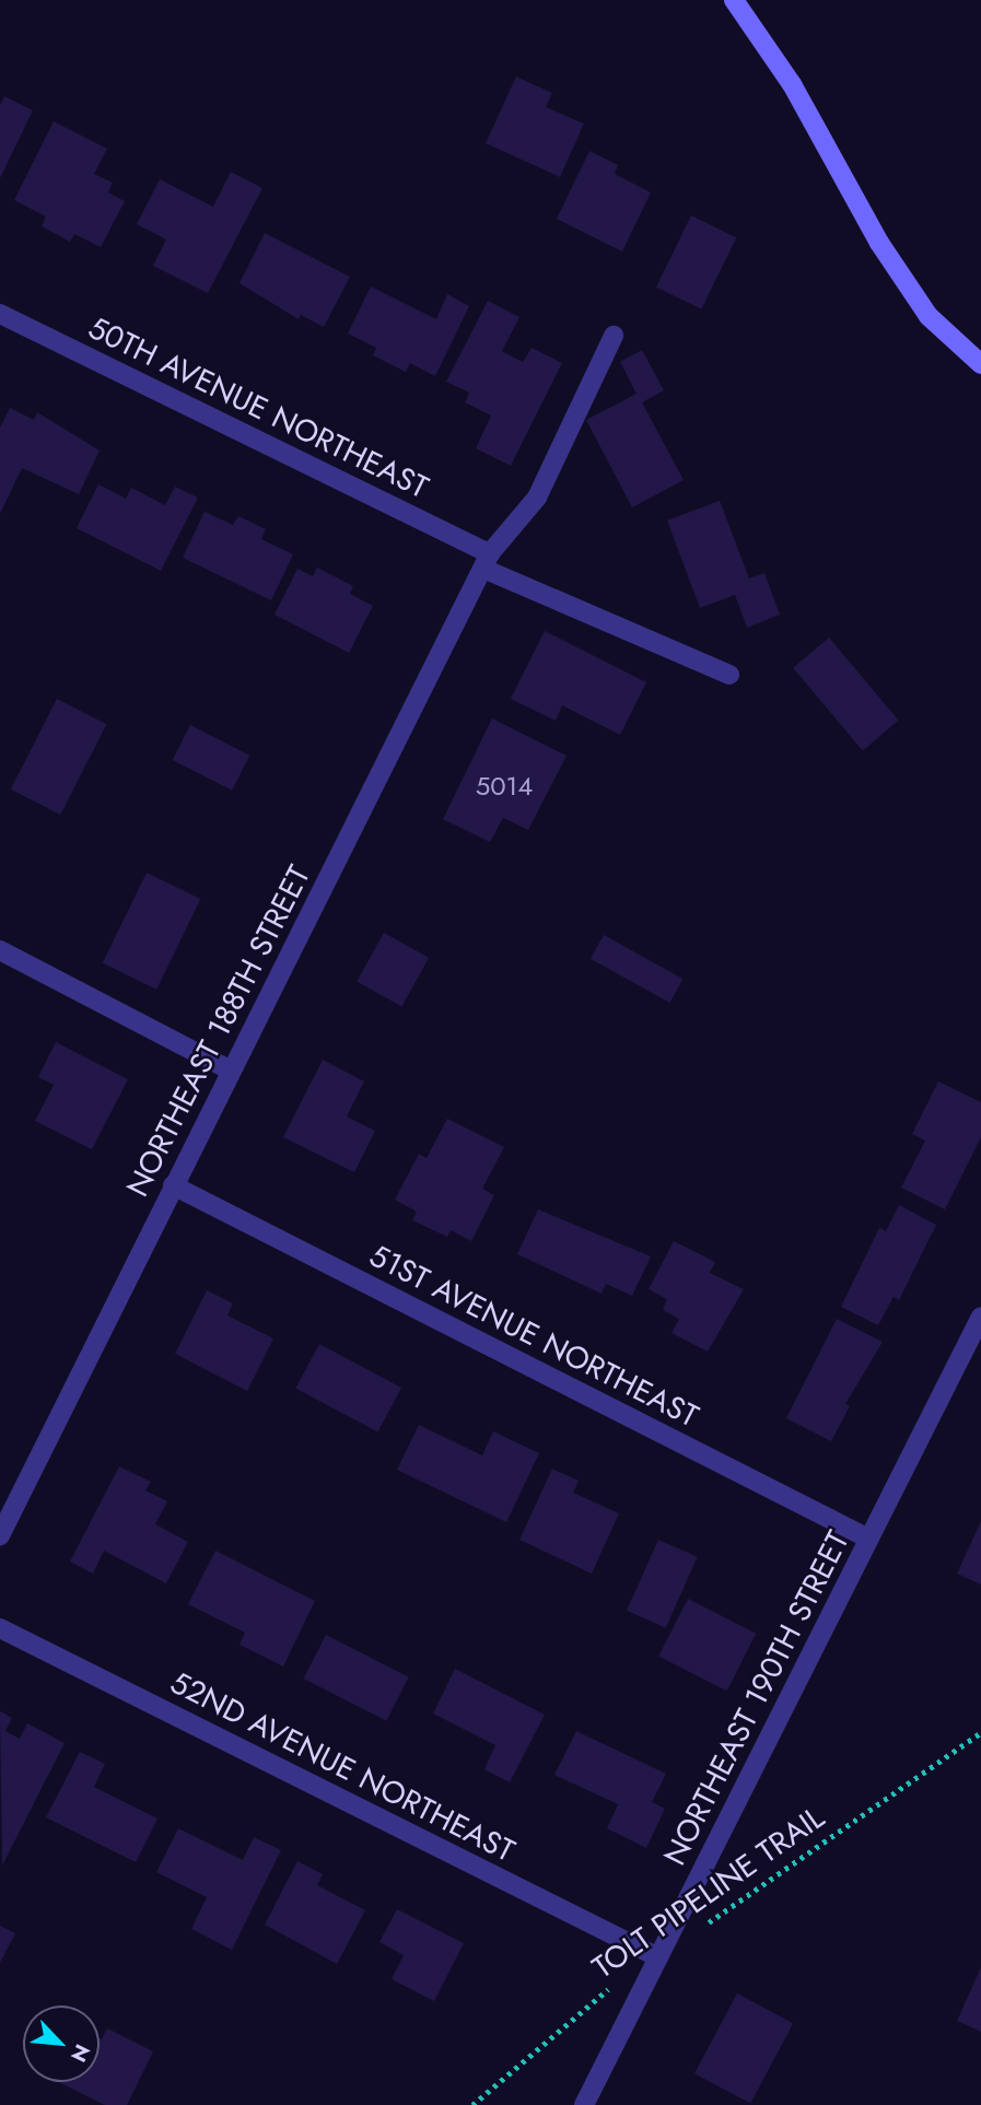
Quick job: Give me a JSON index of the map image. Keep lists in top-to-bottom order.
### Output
{
  "streets": {
    "street": [
      "50TH AVENUE NORTHEAST",
      "NORTHEAST 188TH STREET",
      "51ST AVENUE NORTHEAST",
      "NORTHEAST 190TH STREET",
      "52ND AVENUE NORTHEAST"
    ],
    "path": ["TOLT PIPELINE TRAIL"]
  },
  "crossings": [
    ["50TH AVENUE NORTHEAST", "NORTHEAST 188TH STREET"],
    ["NORTHEAST 188TH STREET", "51ST AVENUE NORTHEAST"],
    ["51ST AVENUE NORTHEAST", "NORTHEAST 190TH STREET"],
    ["NORTHEAST 190TH STREET", "52ND AVENUE NORTHEAST"],
    ["NORTHEAST 190TH STREET", "TOLT PIPELINE TRAIL"],
    ["52ND AVENUE NORTHEAST", "TOLT PIPELINE TRAIL"]
  ],
  "house_numbers": ["5014"],
  "north": "bottom right"
}
